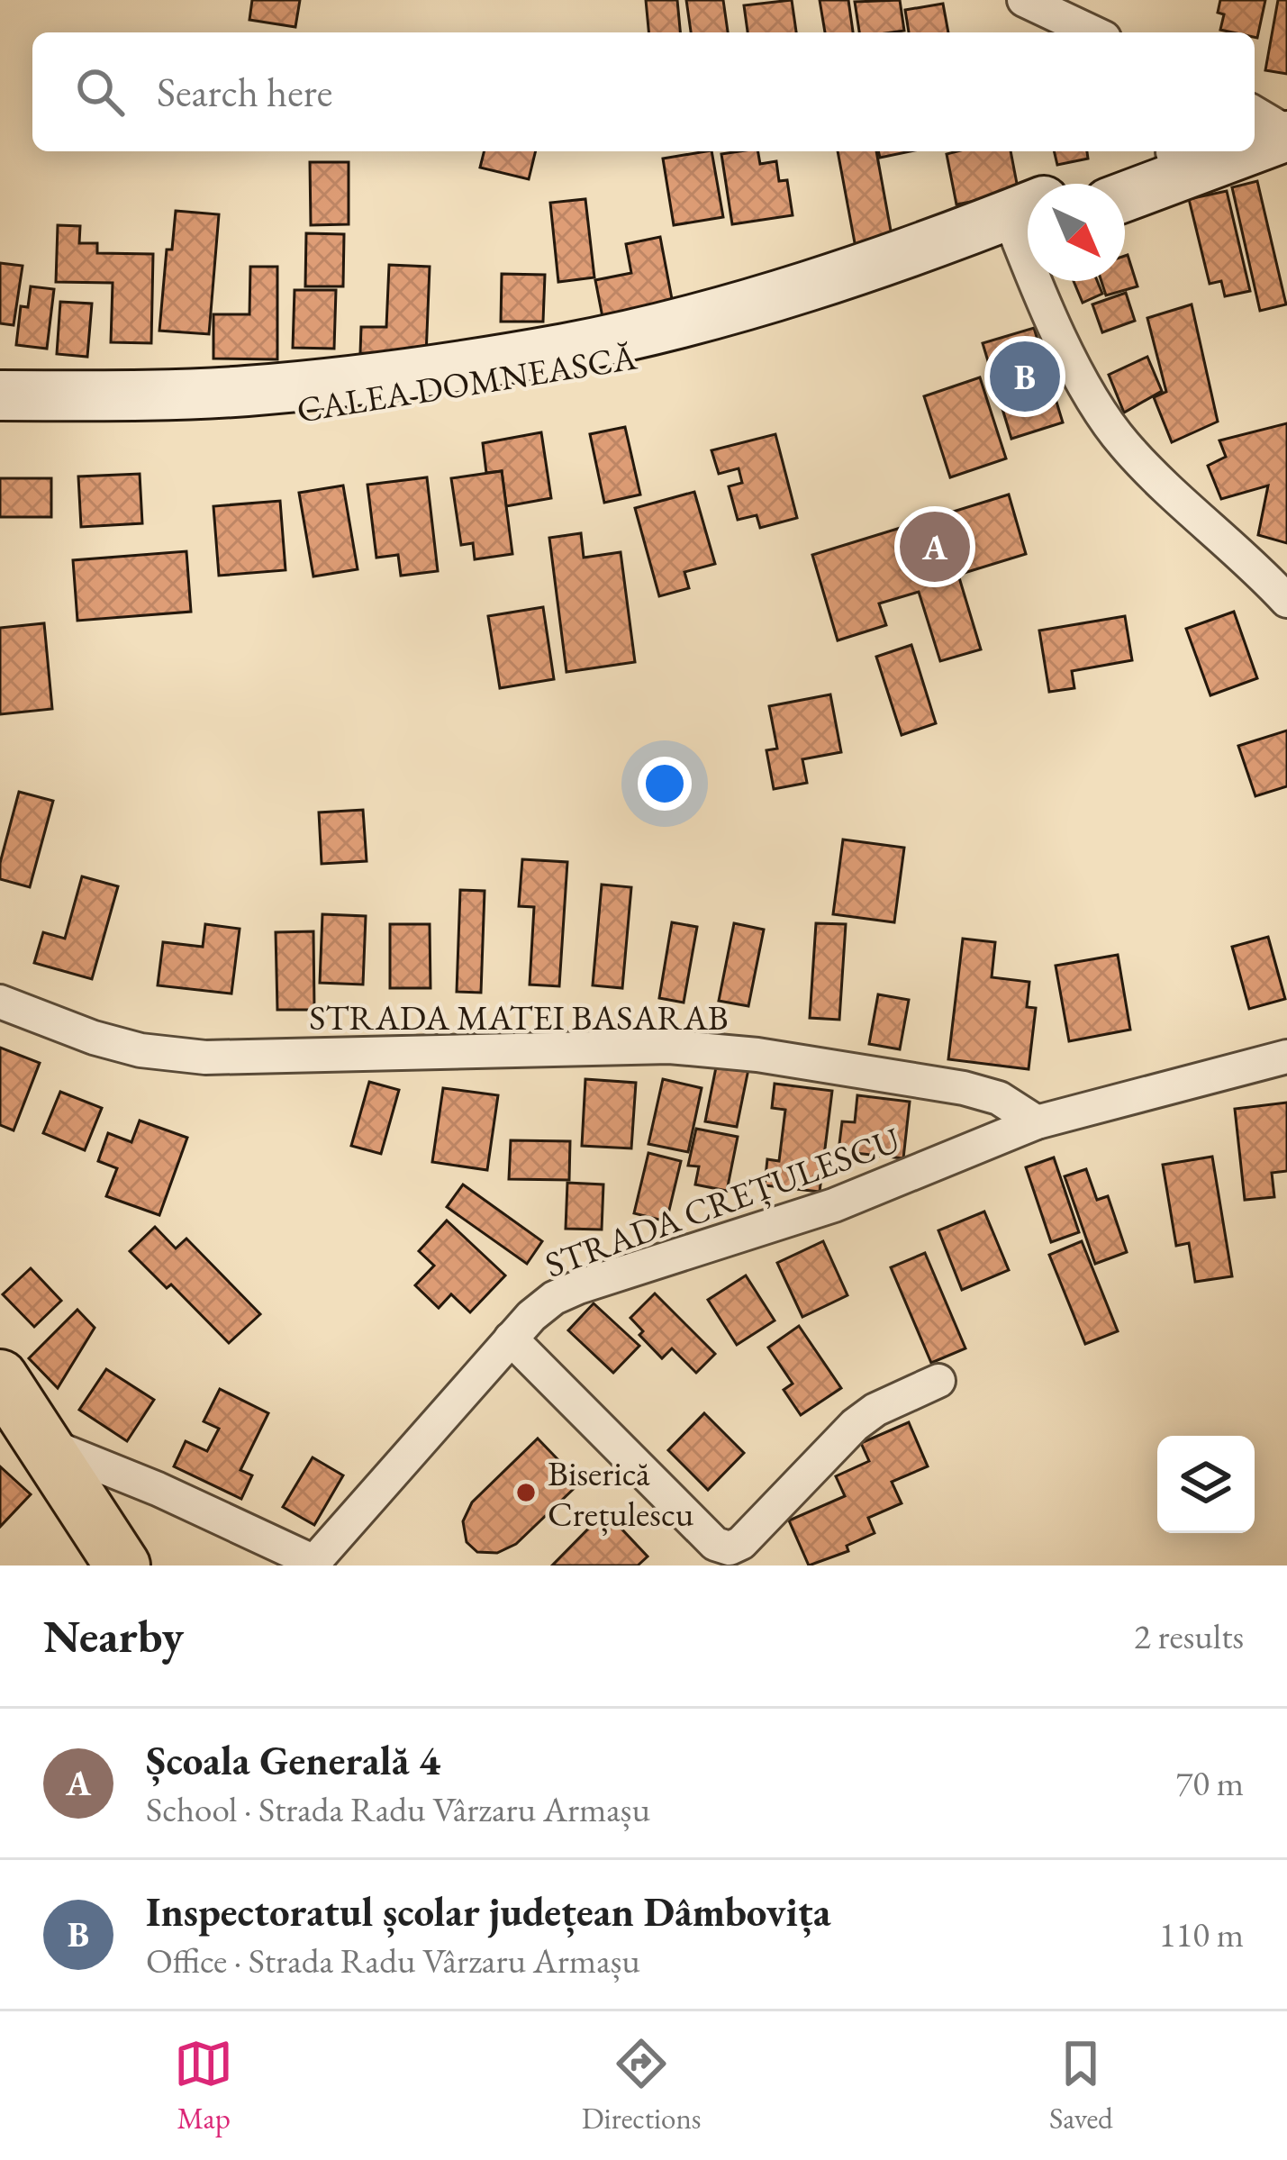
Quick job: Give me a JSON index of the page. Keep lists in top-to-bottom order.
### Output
{
  "streets": {
    "main road": ["CALEA DOMNEASCĂ"],
    "street": ["STRADA MATEI BASARAB", "STRADA CREȚULESCU"]
  },
  "crossings": [
    ["STRADA MATEI BASARAB", "STRADA CREȚULESCU"]
  ],
  "places": ["Biserică Crețulescu"],
  "north": "bottom right",
  "page": {
    "search": "Search here",
    "pins": ["B", "A"],
    "heading": ["Nearby", "2 results"],
    "list": [
      {
        "mark": "A",
        "name": "Școala Generală 4",
        "note": "School · Strada Radu Vârzaru Armașu",
        "value": "70 m"
      },
      {
        "mark": "B",
        "name": "Inspectoratul școlar județean Dâmbovița",
        "note": "Office · Strada Radu Vârzaru Armașu",
        "value": "110 m"
      }
    ],
    "nav": ["Map", "Directions", "Saved"]
  }
}
